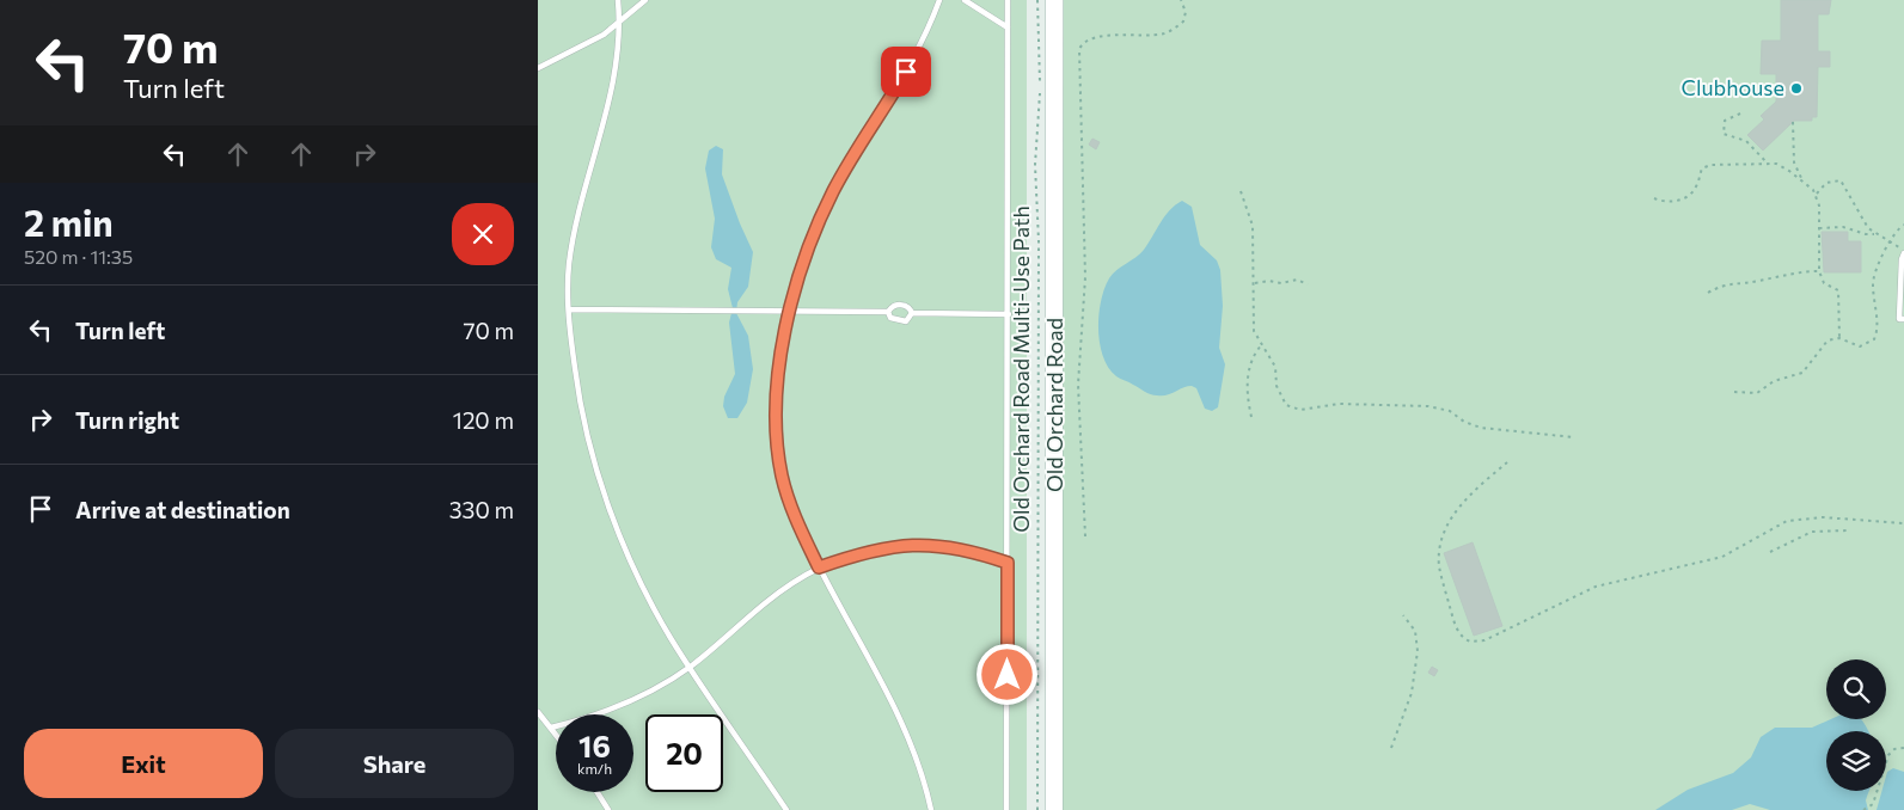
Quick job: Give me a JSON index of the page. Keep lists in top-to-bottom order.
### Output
{
  "streets": {
    "main road": ["Old Orchard Road"],
    "path": ["Old Orchard Road Multi-Use Path"]
  },
  "places": ["Clubhouse"],
  "page": {
    "turn": ["70 m", "Turn left"],
    "heading": ["2 min", "520 m · 11:35"],
    "list": [
      {
        "name": "Turn left",
        "value": "70 m"
      },
      {
        "name": "Turn right",
        "value": "120 m"
      },
      {
        "name": "Arrive at destination",
        "value": "330 m"
      }
    ],
    "speed": "16 km/h",
    "limit": "20",
    "buttons": ["Exit", "Share"]
  }
}
